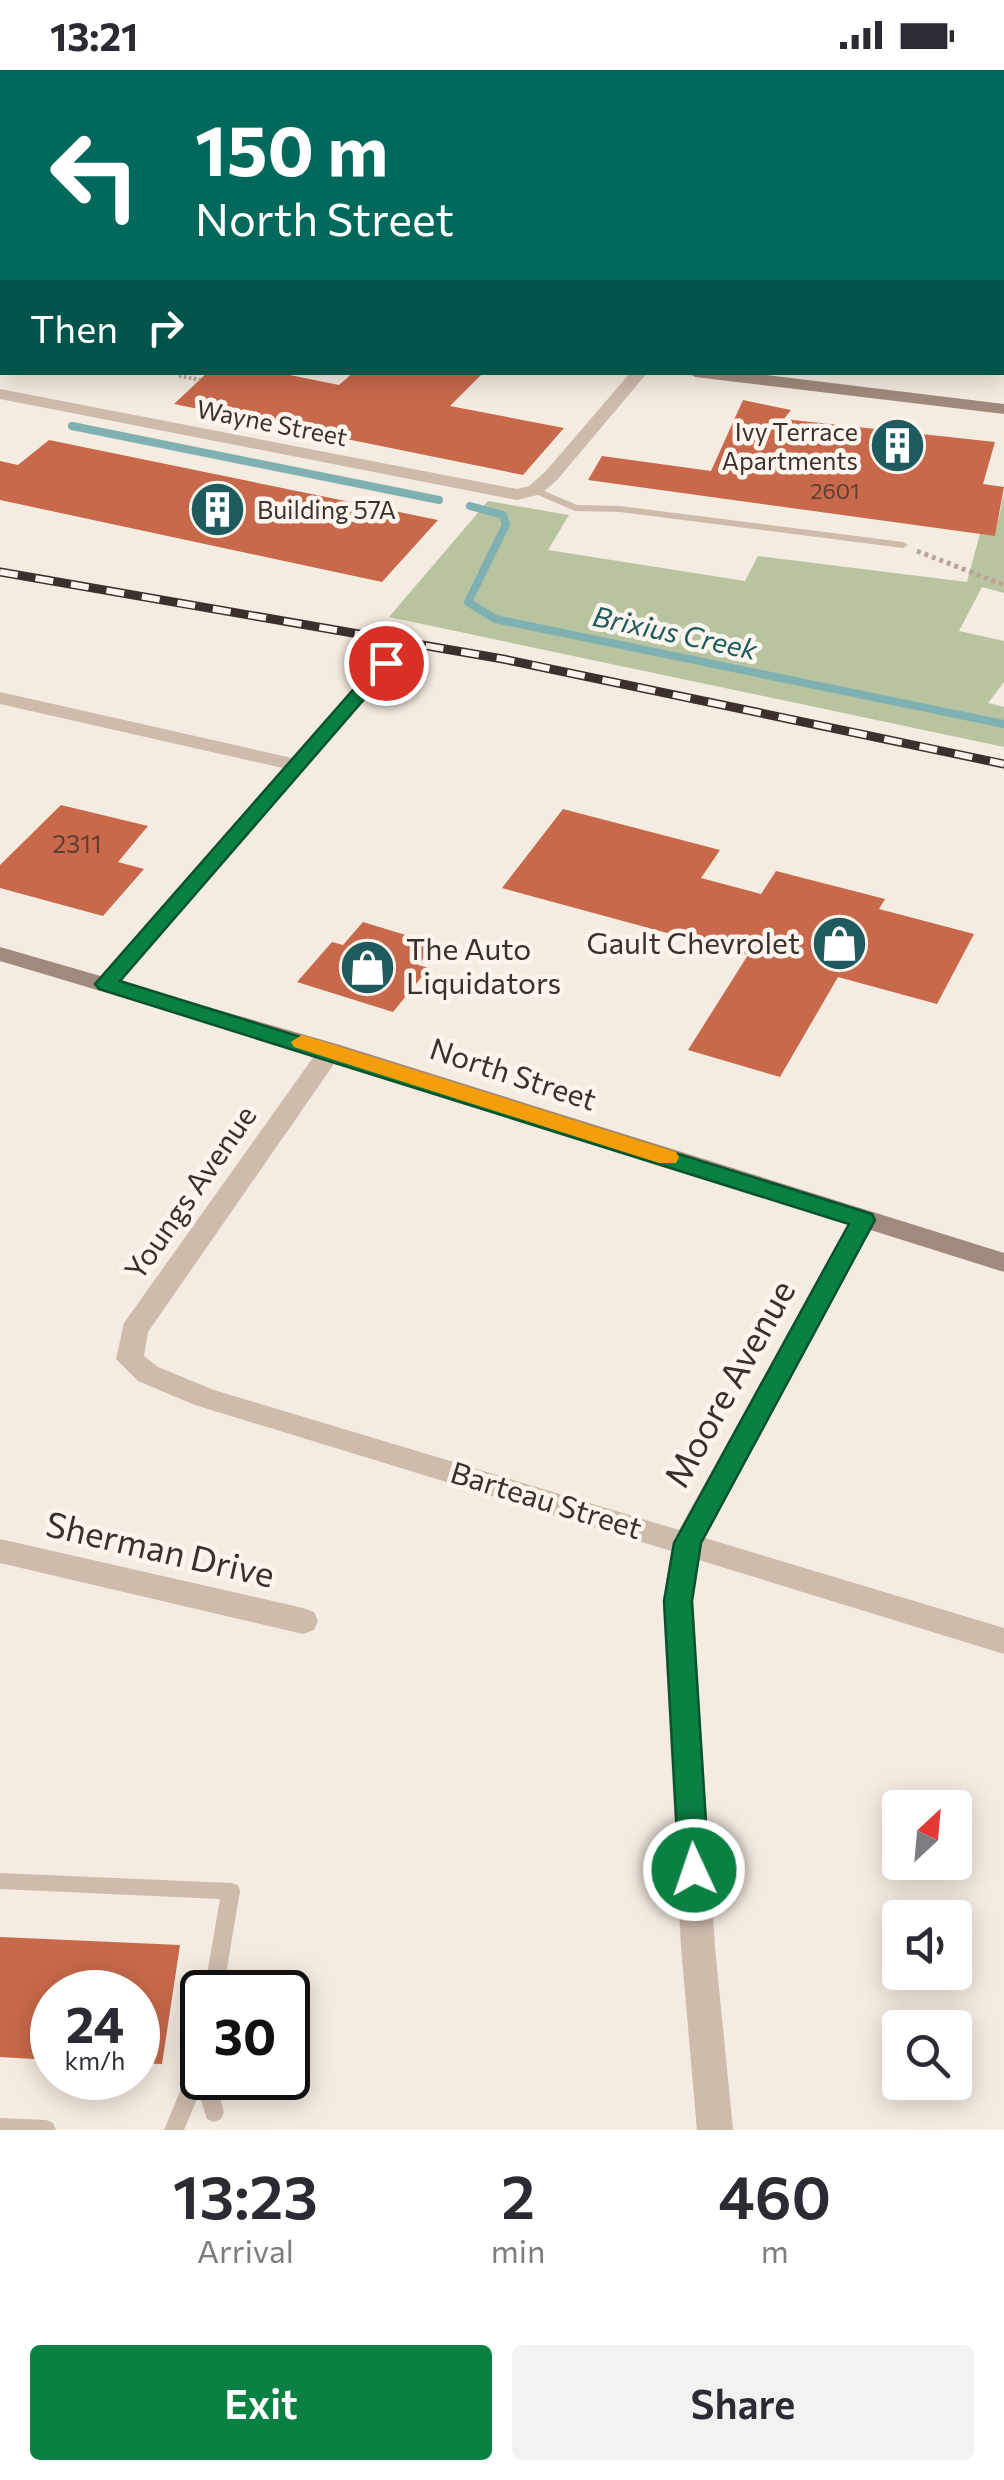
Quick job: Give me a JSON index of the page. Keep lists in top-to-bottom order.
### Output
{
  "streets": {
    "street": [
      "Wayne Street",
      "North Street",
      "Youngs Avenue",
      "Moore Avenue",
      "Barteau Street",
      "Sherman Drive"
    ]
  },
  "crossings": [
    ["North Street", "Youngs Avenue"],
    ["North Street", "Moore Avenue"],
    ["Youngs Avenue", "Barteau Street"],
    ["Moore Avenue", "Barteau Street"]
  ],
  "water": ["Brixius Creek"],
  "places": {
    "building": ["Ivy Terrace Apartments", "Building 57A"],
    "shop": ["Gault Chevrolet", "The Auto Liquidators"]
  },
  "house_numbers": ["2601", "2311"],
  "north": "top right",
  "page": {
    "status": "13:21",
    "turn": ["150 m", "North Street"],
    "then": "Then",
    "speed": "24 km/h",
    "limit": "30",
    "eta": [
      "13:23",
      "Arrival",
      "2",
      "min",
      "460",
      "m"
    ],
    "buttons": ["Exit", "Share"]
  }
}
